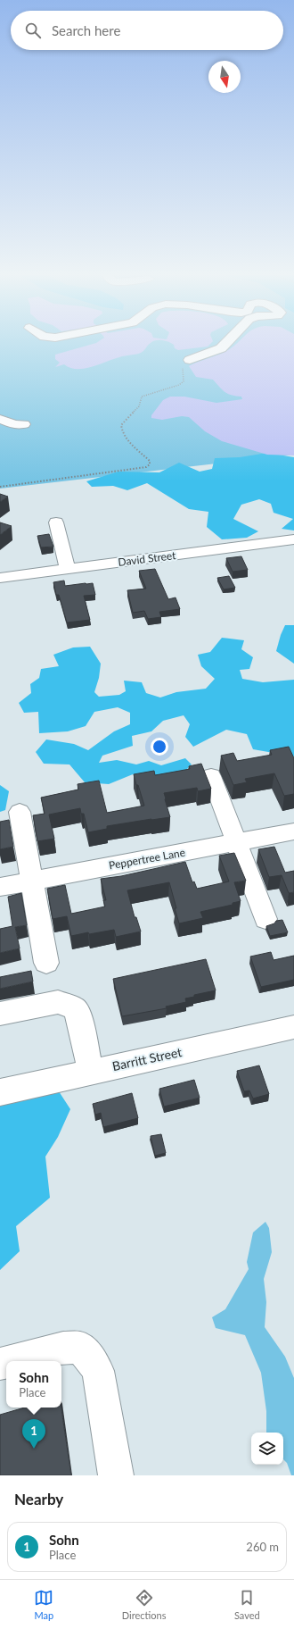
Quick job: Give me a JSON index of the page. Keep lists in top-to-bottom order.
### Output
{
  "streets": {
    "street": ["David Street", "Peppertree Lane", "Barritt Street"]
  },
  "north": "bottom",
  "page": {
    "search": "Search here",
    "popup": ["Sohn", "Place"],
    "pins": "1",
    "heading": "Nearby",
    "list": [
      {
        "mark": "1",
        "name": "Sohn",
        "note": "Place",
        "value": "260 m"
      }
    ],
    "nav": ["Map", "Directions", "Saved"]
  }
}
